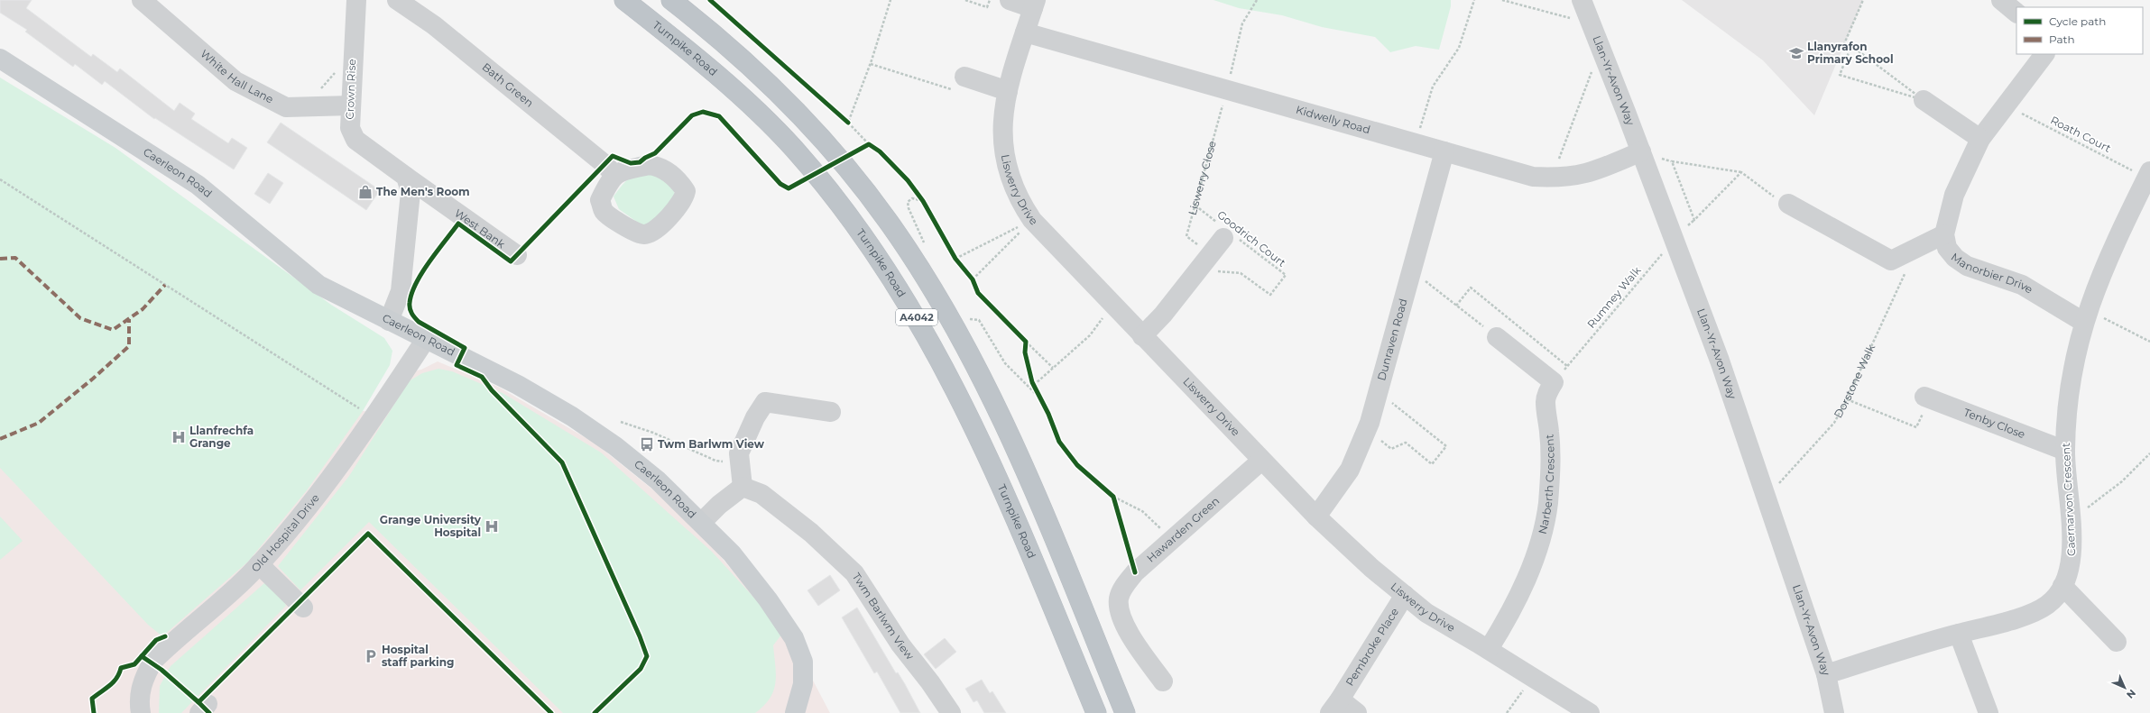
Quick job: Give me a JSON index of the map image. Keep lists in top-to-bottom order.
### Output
{
  "streets": {
    "highway": ["Turnpike Road", "A4042"],
    "main road": ["Caerleon Road"],
    "street": [
      "White Hall Lane",
      "Llan-Yr-Avon Way",
      "Bath Green",
      "Crown Rise",
      "Kidwelly Road",
      "Liswerry Drive",
      "West Bank",
      "Manorbier Drive",
      "Dunraven Road",
      "Tenby Close",
      "Narberth Crescent",
      "Caernarvon Crescent",
      "Hawarden Green",
      "Old Hospital Drive",
      "Twm Barlwm View",
      "Pembroke Place"
    ],
    "path": [
      "Roath Court",
      "Liswerry Close",
      "Goodrich Court",
      "Rumney Walk",
      "Dorstone Walk"
    ]
  },
  "crossings": [
    ["White Hall Lane", "Crown Rise"],
    ["Llan-Yr-Avon Way", "Kidwelly Road"],
    ["Llan-Yr-Avon Way", "Rumney Walk"],
    ["Llan-Yr-Avon Way", "Dorstone Walk"],
    ["Llan-Yr-Avon Way", "Caernarvon Crescent"],
    ["Crown Rise", "West Bank"],
    ["Kidwelly Road", "Liswerry Close"],
    ["Kidwelly Road", "Liswerry Drive"],
    ["Kidwelly Road", "Dunraven Road"],
    ["Roath Court", "Caernarvon Crescent"],
    ["Caerleon Road", "Old Hospital Drive"],
    ["Liswerry Close", "Goodrich Court"],
    ["Liswerry Drive", "Dunraven Road"],
    ["Liswerry Drive", "Narberth Crescent"],
    ["Liswerry Drive", "Hawarden Green"],
    ["Liswerry Drive", "Pembroke Place"],
    ["Manorbier Drive", "Caernarvon Crescent"],
    ["Rumney Walk", "Narberth Crescent"],
    ["Tenby Close", "Caernarvon Crescent"]
  ],
  "places": {
    "school or university": ["Llanyrafon Primary School"],
    "shop": ["The Men's Room"],
    "hospital": ["Llanfrechfa Grange", "Grange University Hospital"],
    "bus stop": ["Twm Barlwm View"],
    "parking": ["Hospital staff parking"]
  },
  "legend": ["Cycle path", "Path"],
  "north": "bottom right"
}
